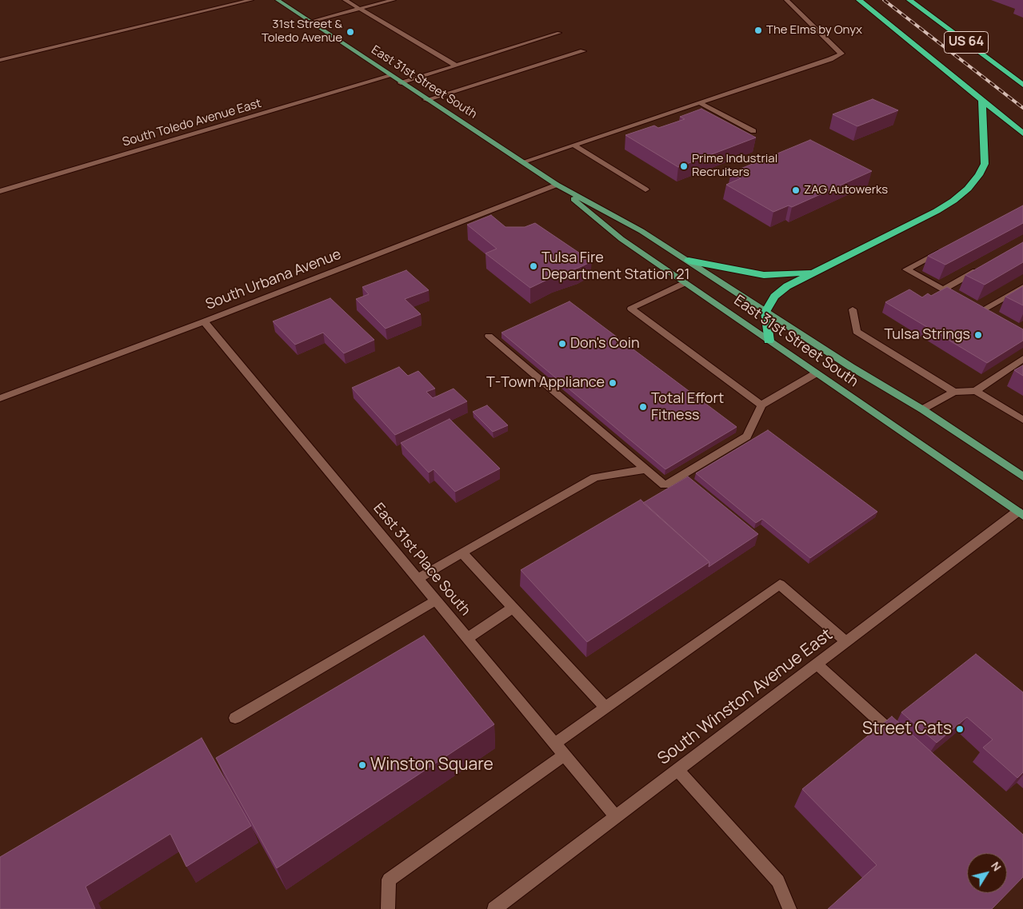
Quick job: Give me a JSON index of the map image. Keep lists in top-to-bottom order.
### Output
{
  "streets": {
    "highway": ["US 64"],
    "main road": ["East 31st Street South"],
    "street": [
      "South Toledo Avenue East",
      "South Urbana Avenue",
      "East 31st Place South",
      "South Winston Avenue East"
    ]
  },
  "crossings": [
    ["East 31st Street South", "South Toledo Avenue East"],
    ["East 31st Street South", "South Urbana Avenue"],
    ["East 31st Street South", "South Winston Avenue East"],
    ["South Urbana Avenue", "East 31st Place South"],
    ["East 31st Place South", "South Winston Avenue East"]
  ],
  "places": [
    "The Elms by Onyx",
    "31st Street & Toledo Avenue",
    "Prime Industrial Recruiters",
    "ZAG Autowerks",
    "Tulsa Fire Department Station 21",
    "Tulsa Strings",
    "Don's Coin",
    "T-Town Appliance",
    "Total Effort Fitness",
    "Street Cats",
    "Winston Square"
  ],
  "north": "top right"
}
